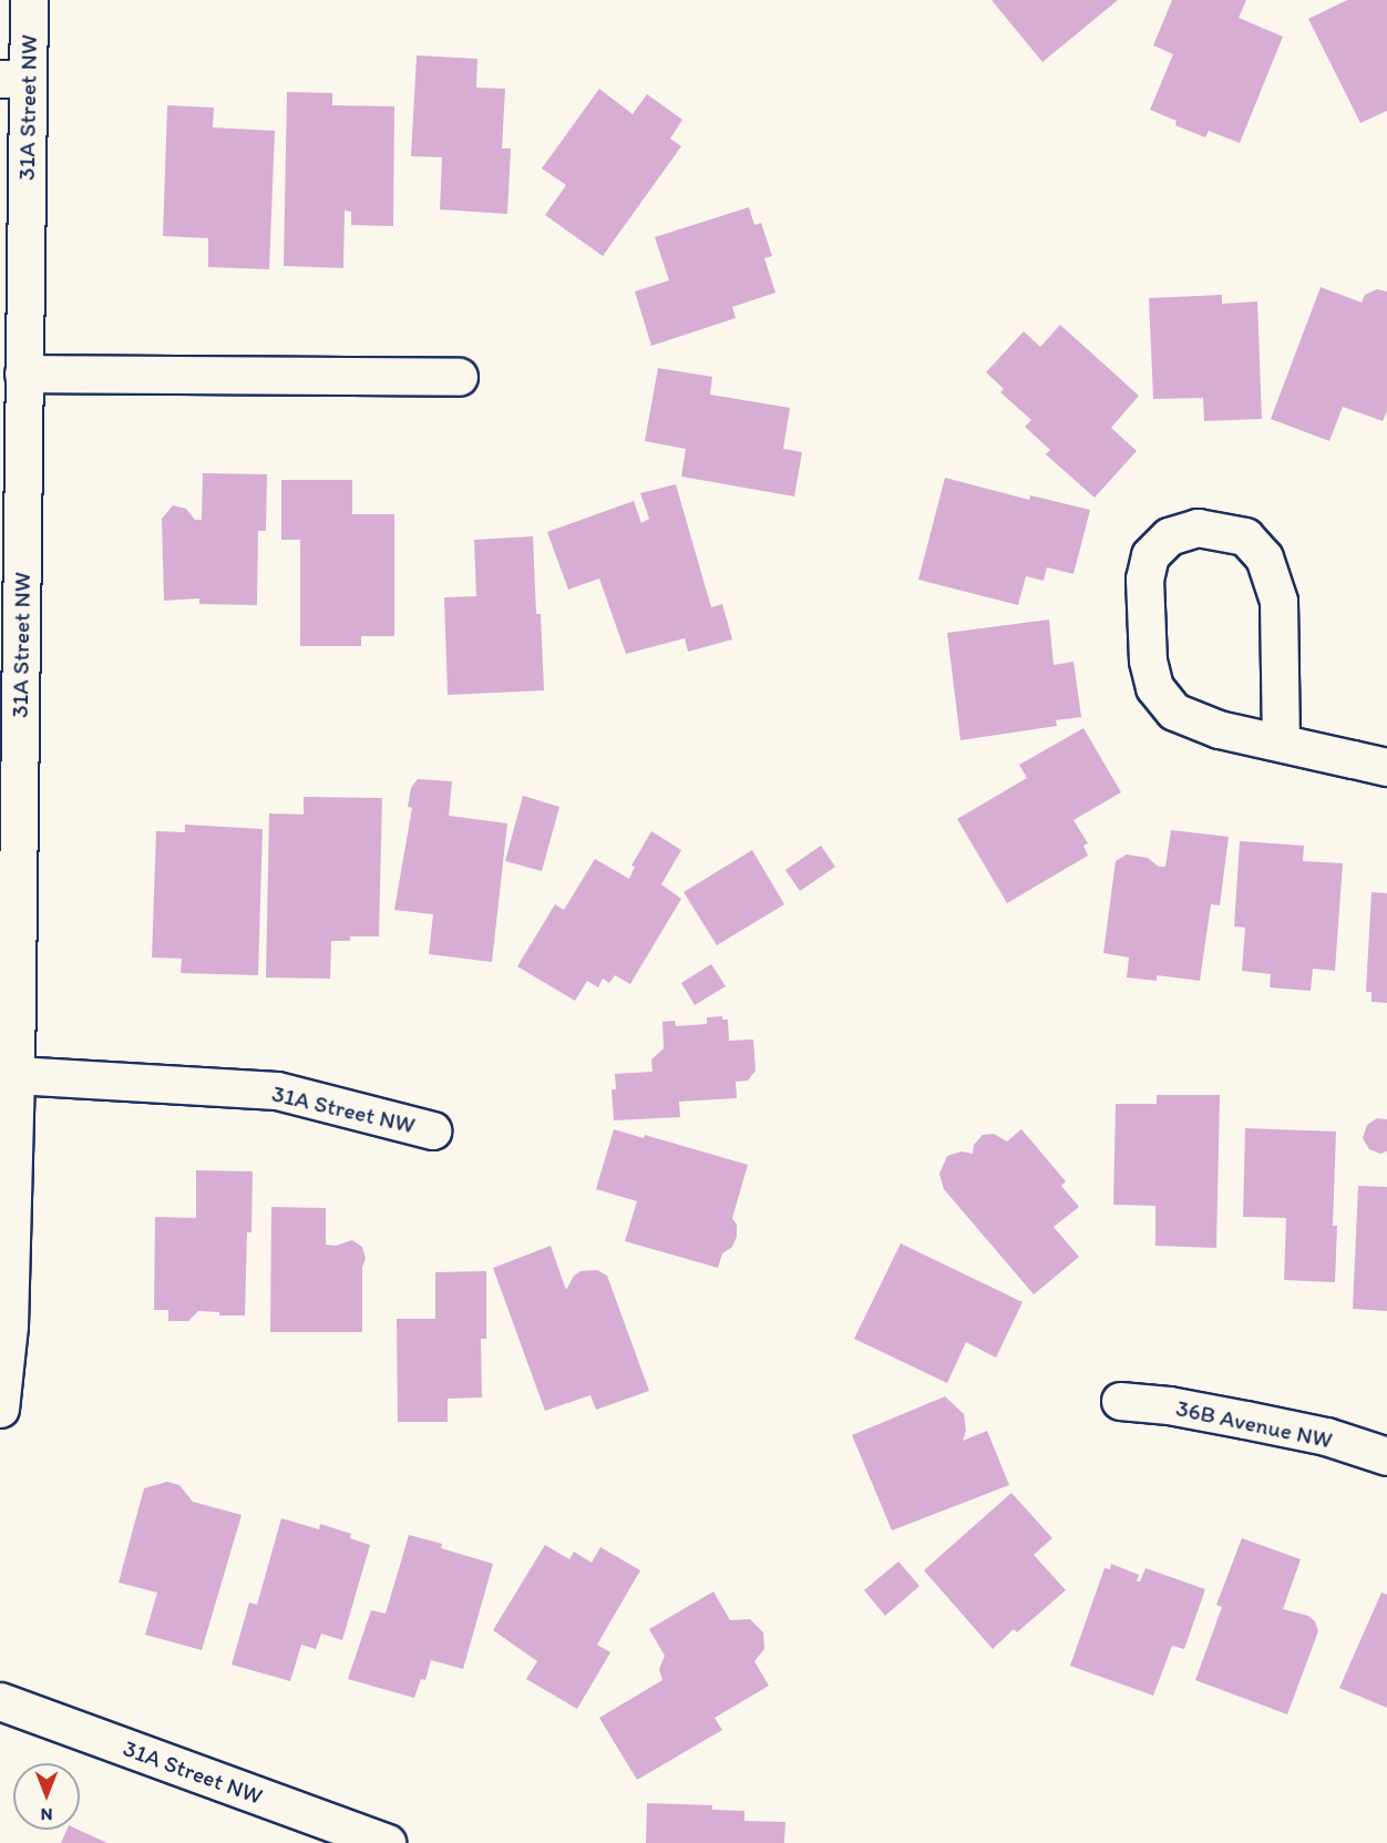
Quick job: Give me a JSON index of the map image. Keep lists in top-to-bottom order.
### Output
{
  "streets": {
    "street": ["31A Street NW", "36B Avenue NW"]
  },
  "north": "bottom"
}
